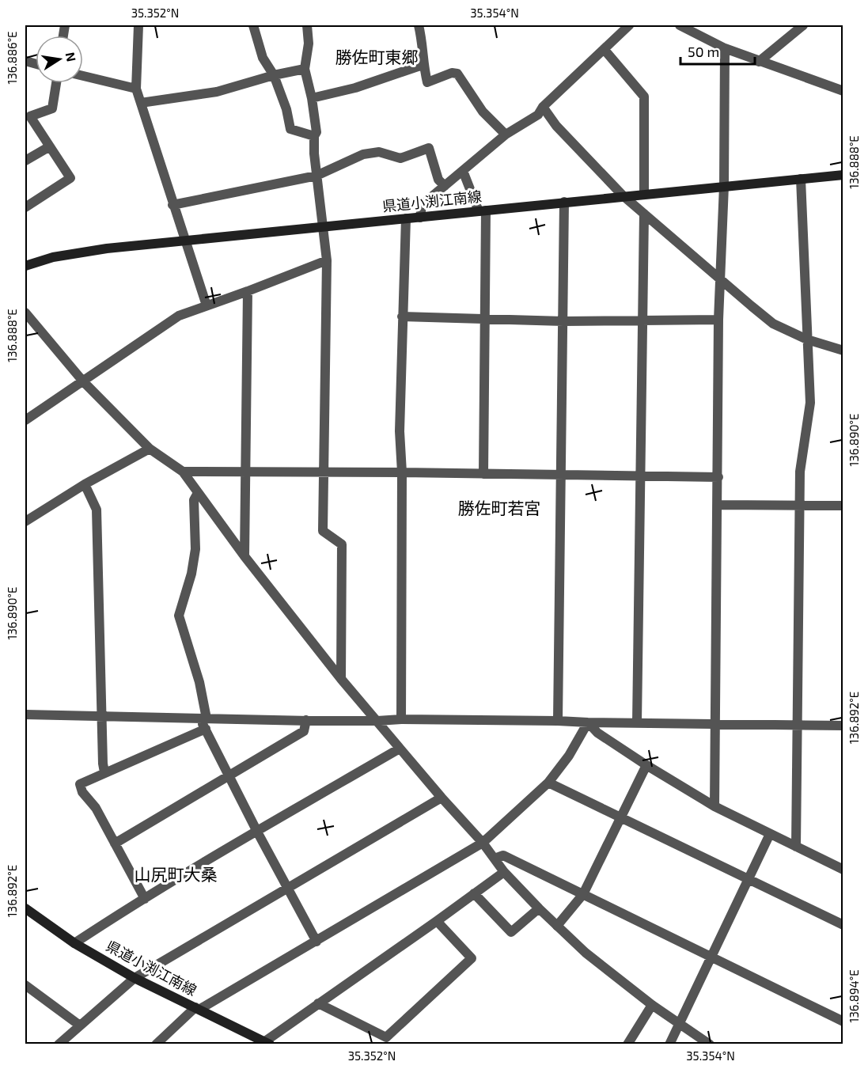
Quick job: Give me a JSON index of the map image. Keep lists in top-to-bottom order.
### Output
{
  "streets": {
    "main road": ["県道小渕江南線"]
  },
  "districts": ["勝佐町東郷", "勝佐町若宮", "山尻町大桑"],
  "scale_bar": "50 m",
  "north": "right",
  "coordinates": [
    "35.352°N",
    "35.354°N",
    "136.886°E",
    "136.888°E",
    "136.890°E",
    "136.892°E",
    "136.894°E"
  ]
}
